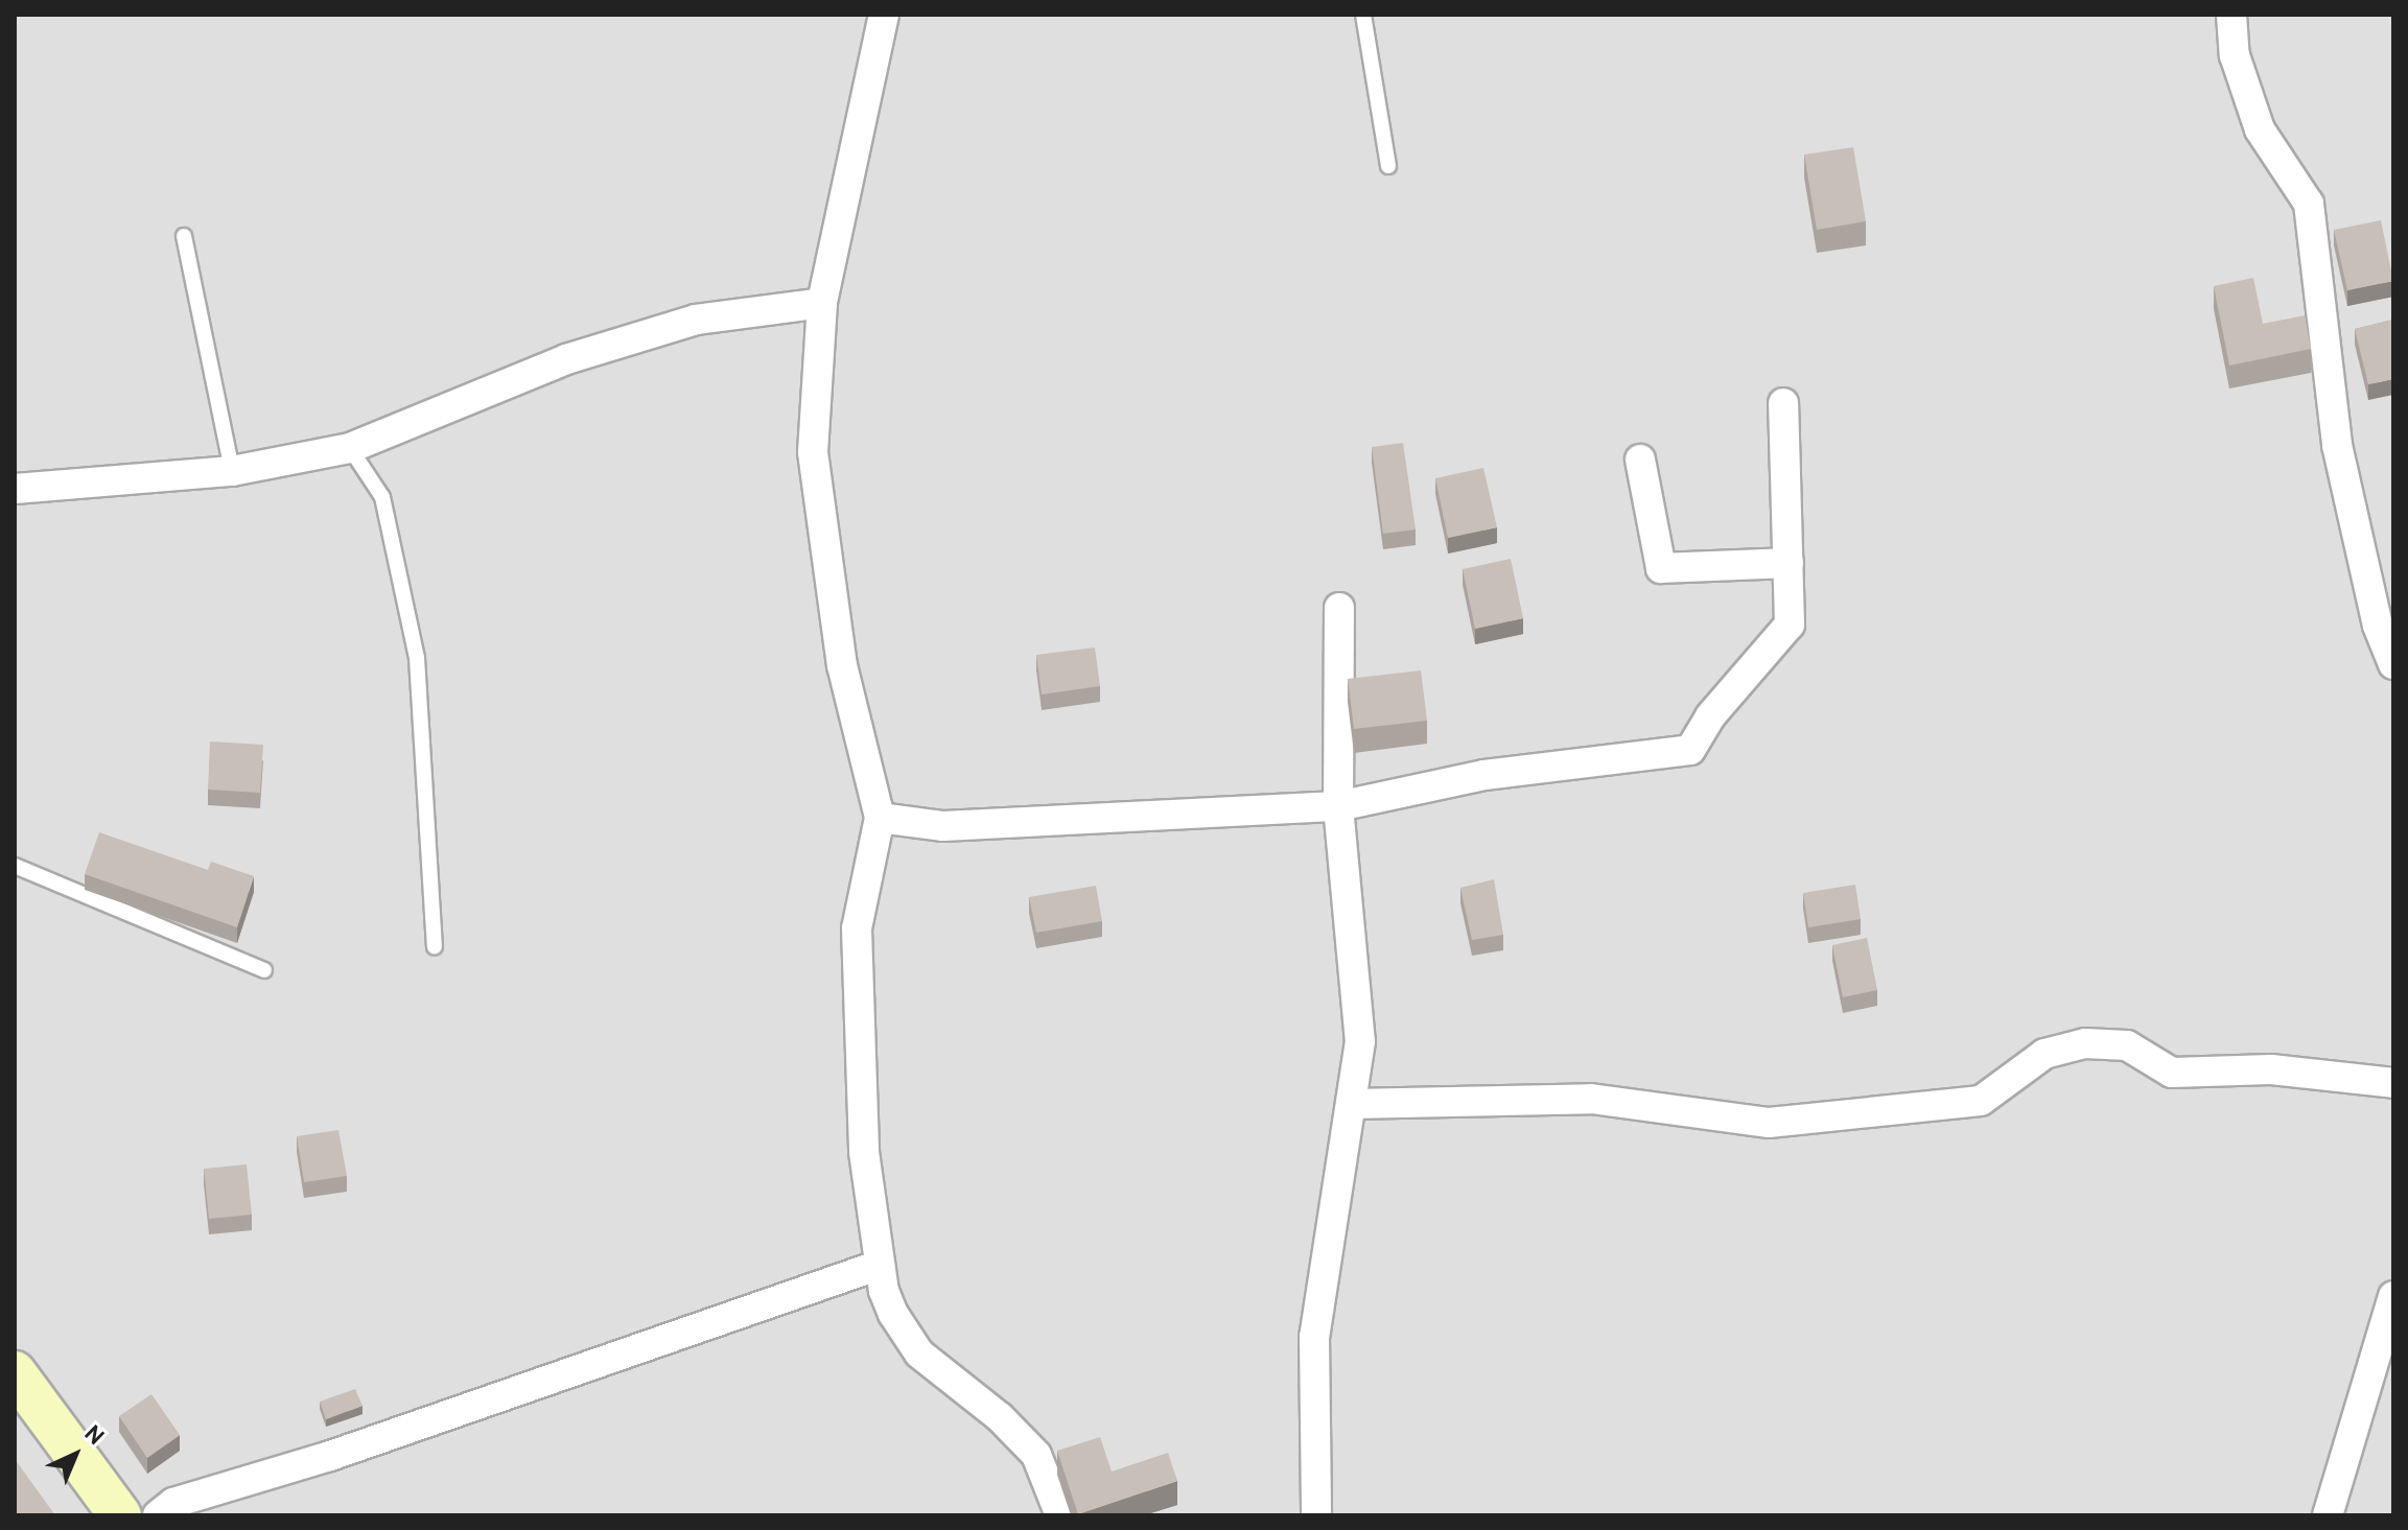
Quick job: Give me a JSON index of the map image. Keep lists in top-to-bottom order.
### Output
{
  "north": "top right"
}
